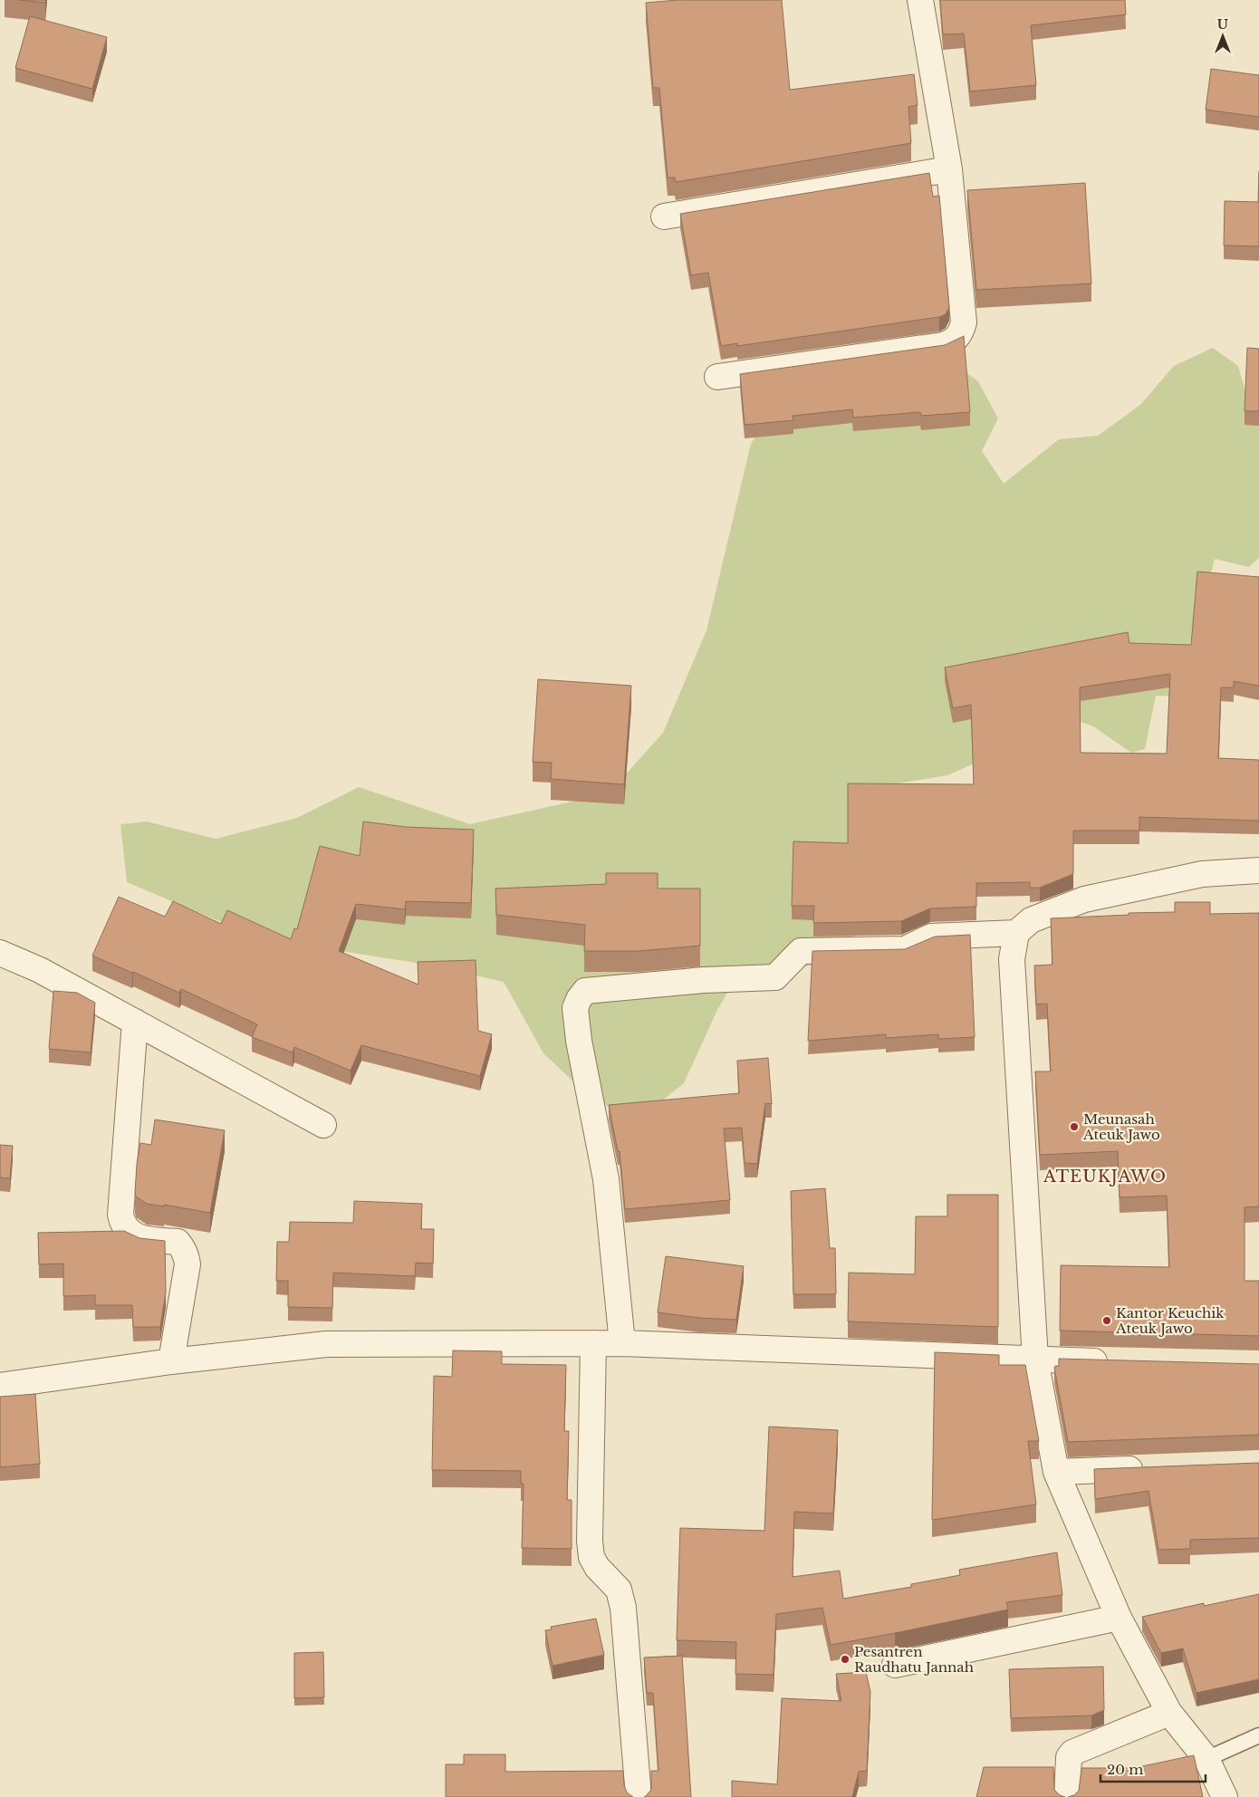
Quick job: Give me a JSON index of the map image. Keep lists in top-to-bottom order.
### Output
{
  "districts": ["ATEUKJAWO"],
  "places": ["Meunasah Ateuk Jawo", "Kantor Keuchik Ateuk Jawo", "Pesantren Raudhatu Jannah"],
  "scale_bar": "20 m",
  "north": "top"
}
